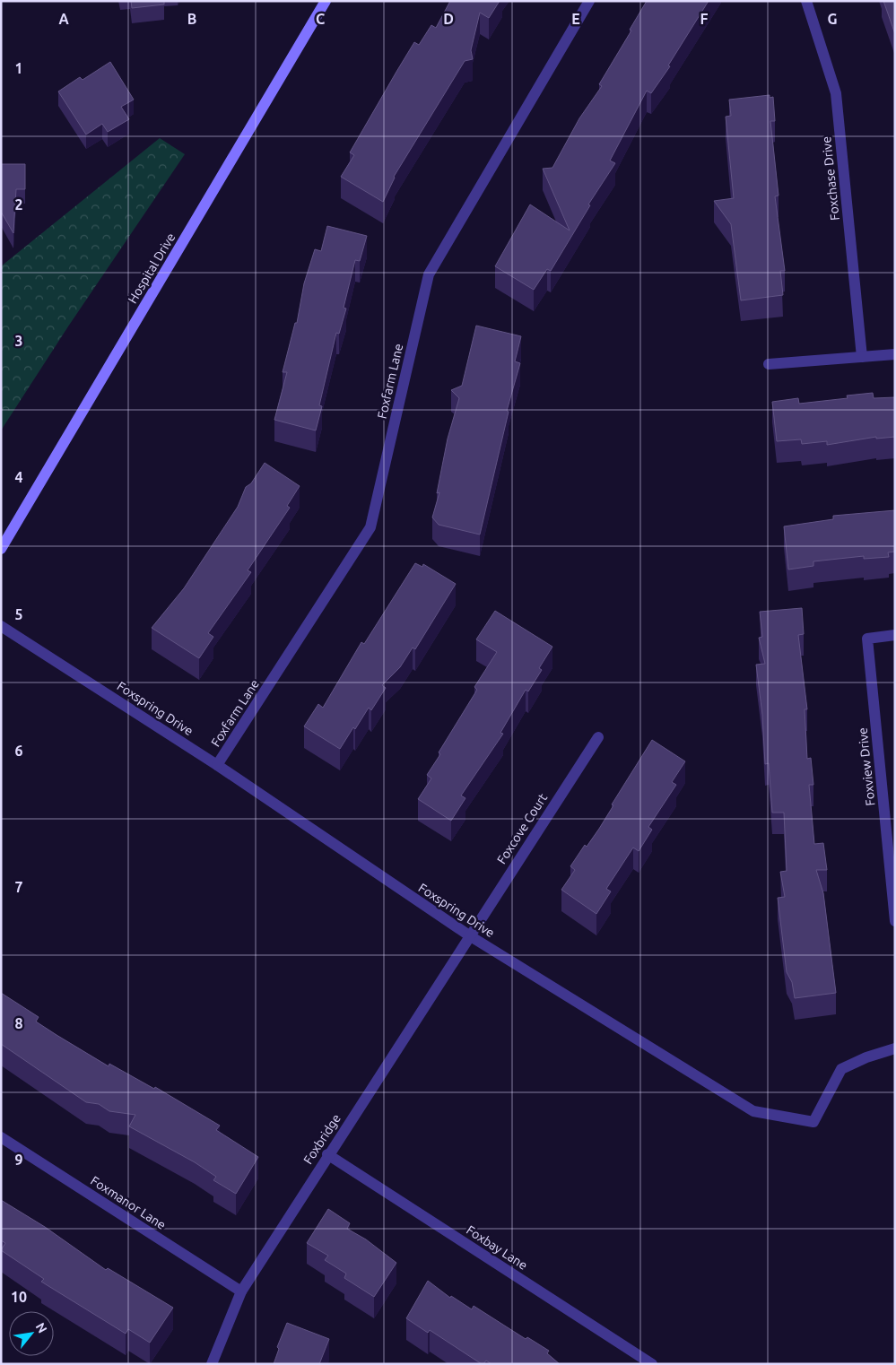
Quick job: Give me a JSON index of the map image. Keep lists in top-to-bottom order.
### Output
{
  "streets": {
    "street": [
      "Foxchase Drive",
      "Hospital Drive",
      "Foxfarm Lane",
      "Foxspring Drive",
      "Foxview Drive",
      "Foxcove Court",
      "Foxbridge",
      "Foxmanor Lane",
      "Foxbay Lane"
    ]
  },
  "crossings": [
    ["Foxfarm Lane", "Foxspring Drive"],
    ["Foxspring Drive", "Foxcove Court"],
    ["Foxspring Drive", "Foxbridge"],
    ["Foxcove Court", "Foxbridge"],
    ["Foxbridge", "Foxmanor Lane"],
    ["Foxbridge", "Foxbay Lane"]
  ],
  "north": "top right",
  "grid": {
    "columns": [
      "A",
      "B",
      "C",
      "D",
      "E",
      "F",
      "G"
    ],
    "rows": [
      "1",
      "2",
      "3",
      "4",
      "5",
      "6",
      "7",
      "8",
      "9",
      "10"
    ]
  }
}
